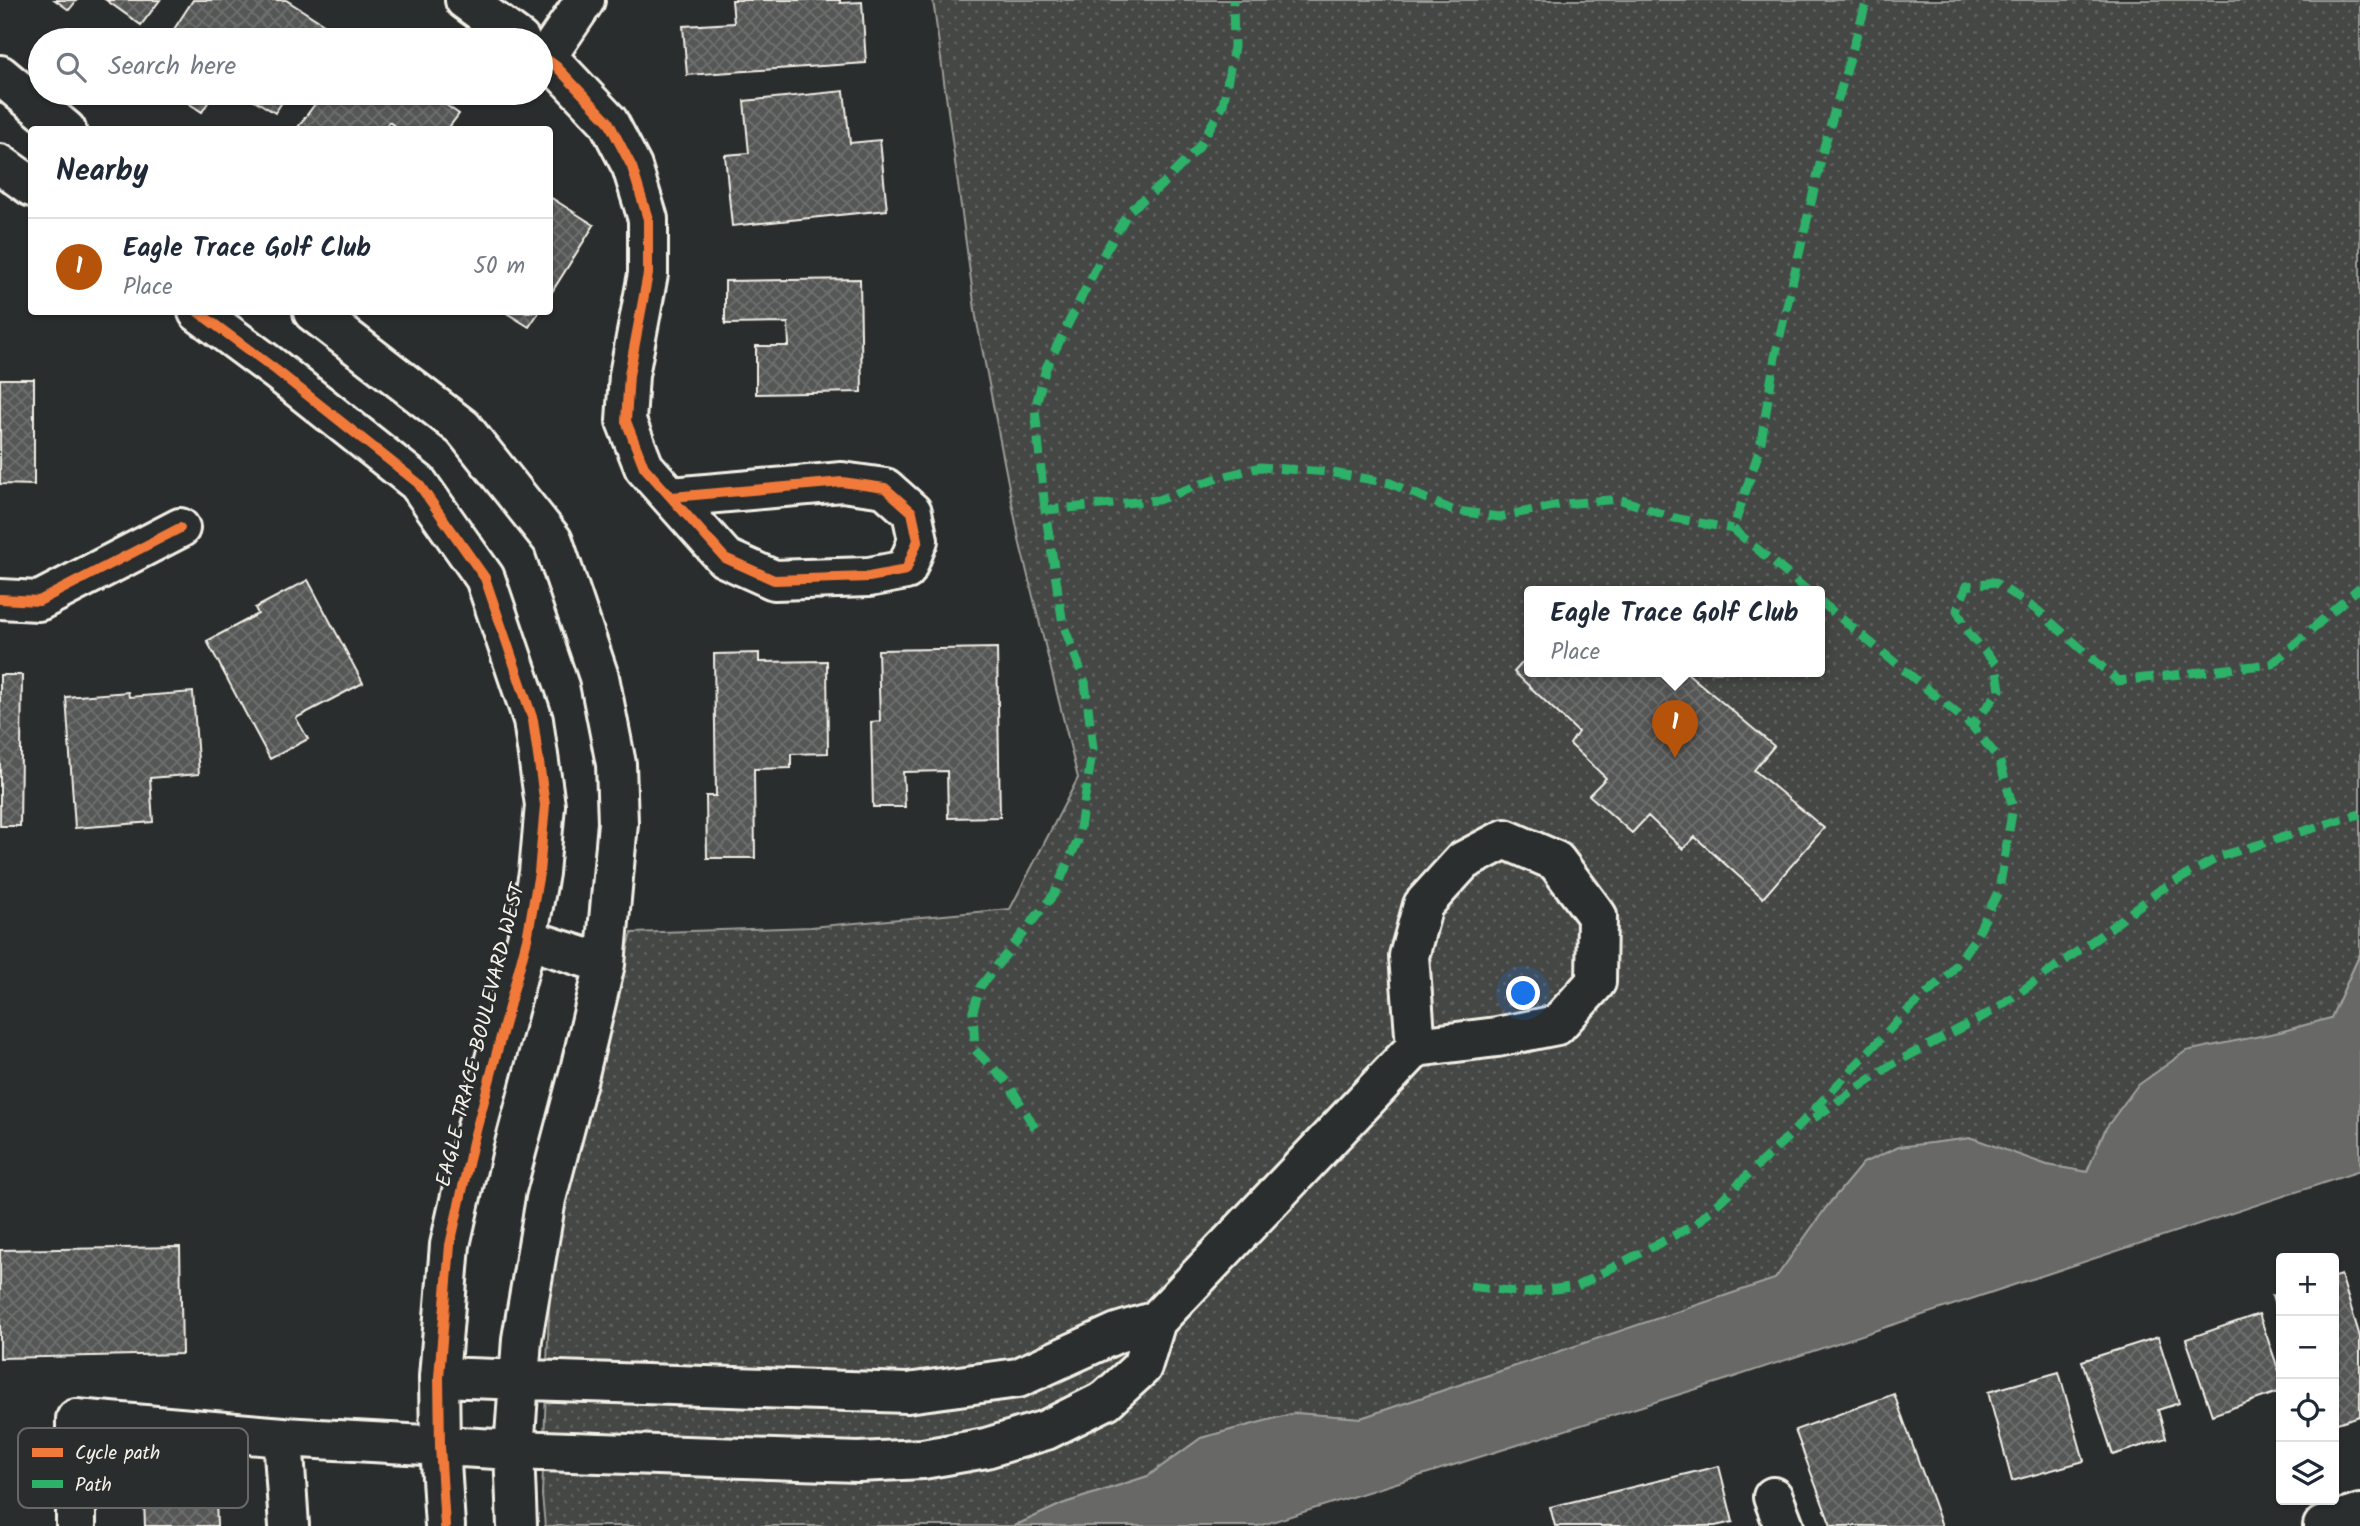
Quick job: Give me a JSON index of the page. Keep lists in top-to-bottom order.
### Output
{
  "streets": {
    "street": ["EAGLE TRACE BOULEVARD WEST"]
  },
  "legend": ["Cycle path", "Path"],
  "page": {
    "search": "Search here",
    "heading": "Nearby",
    "list": [
      {
        "mark": "1",
        "name": "Eagle Trace Golf Club",
        "note": "Place",
        "value": "50 m"
      }
    ],
    "popup": ["Eagle Trace Golf Club", "Place"],
    "pins": "1",
    "map_buttons": ["+", "−"]
  }
}
